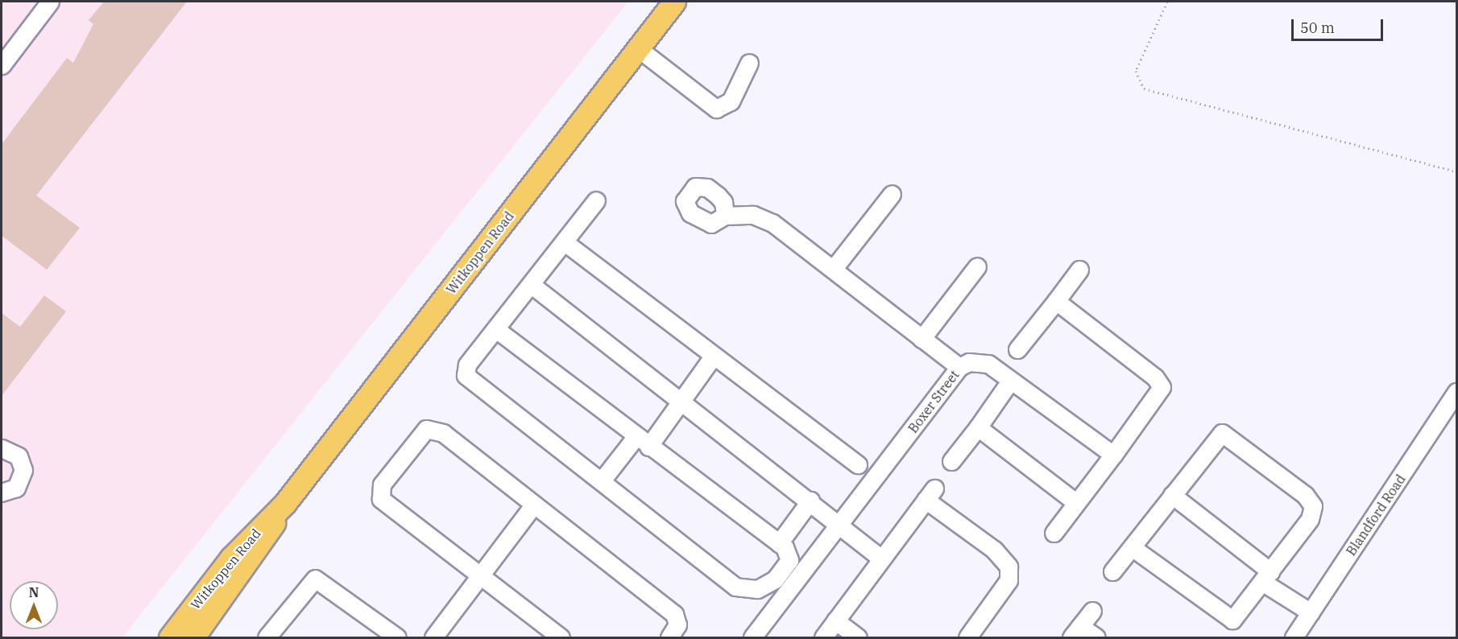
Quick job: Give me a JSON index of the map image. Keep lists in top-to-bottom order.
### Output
{
  "streets": {
    "main road": ["Witkoppen Road"],
    "street": ["Boxer Street", "Blandford Road"]
  },
  "scale_bar": "50 m",
  "north": "top"
}
